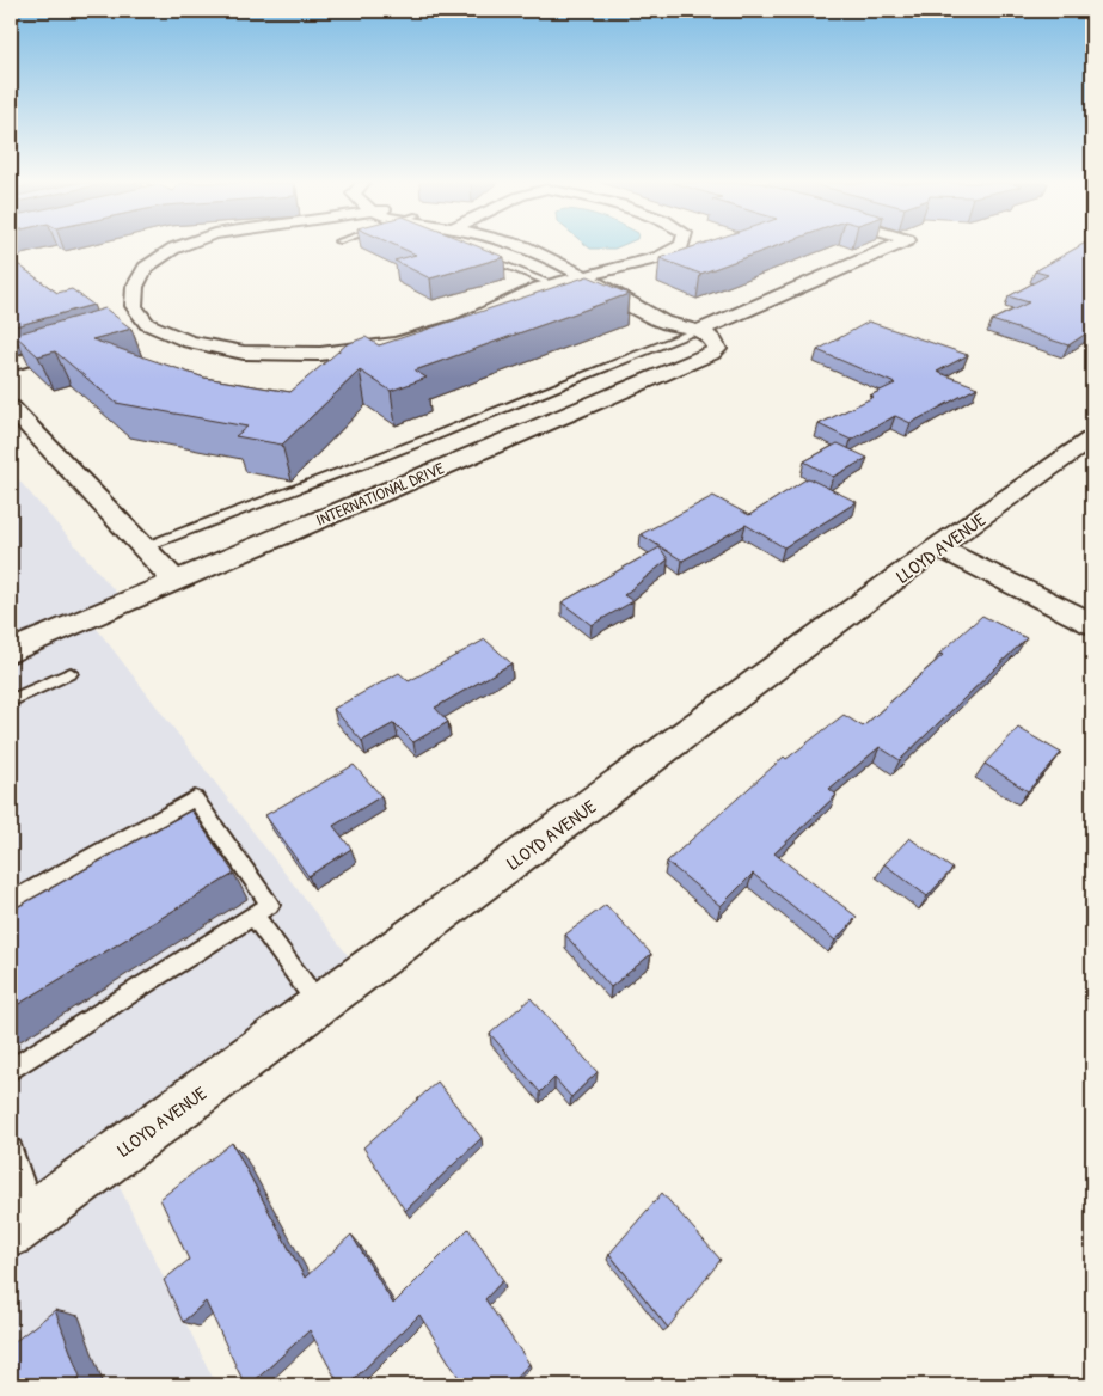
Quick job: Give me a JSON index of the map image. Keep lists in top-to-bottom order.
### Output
{
  "streets": {
    "street": ["INTERNATIONAL DRIVE", "LLOYD AVENUE"]
  }
}
